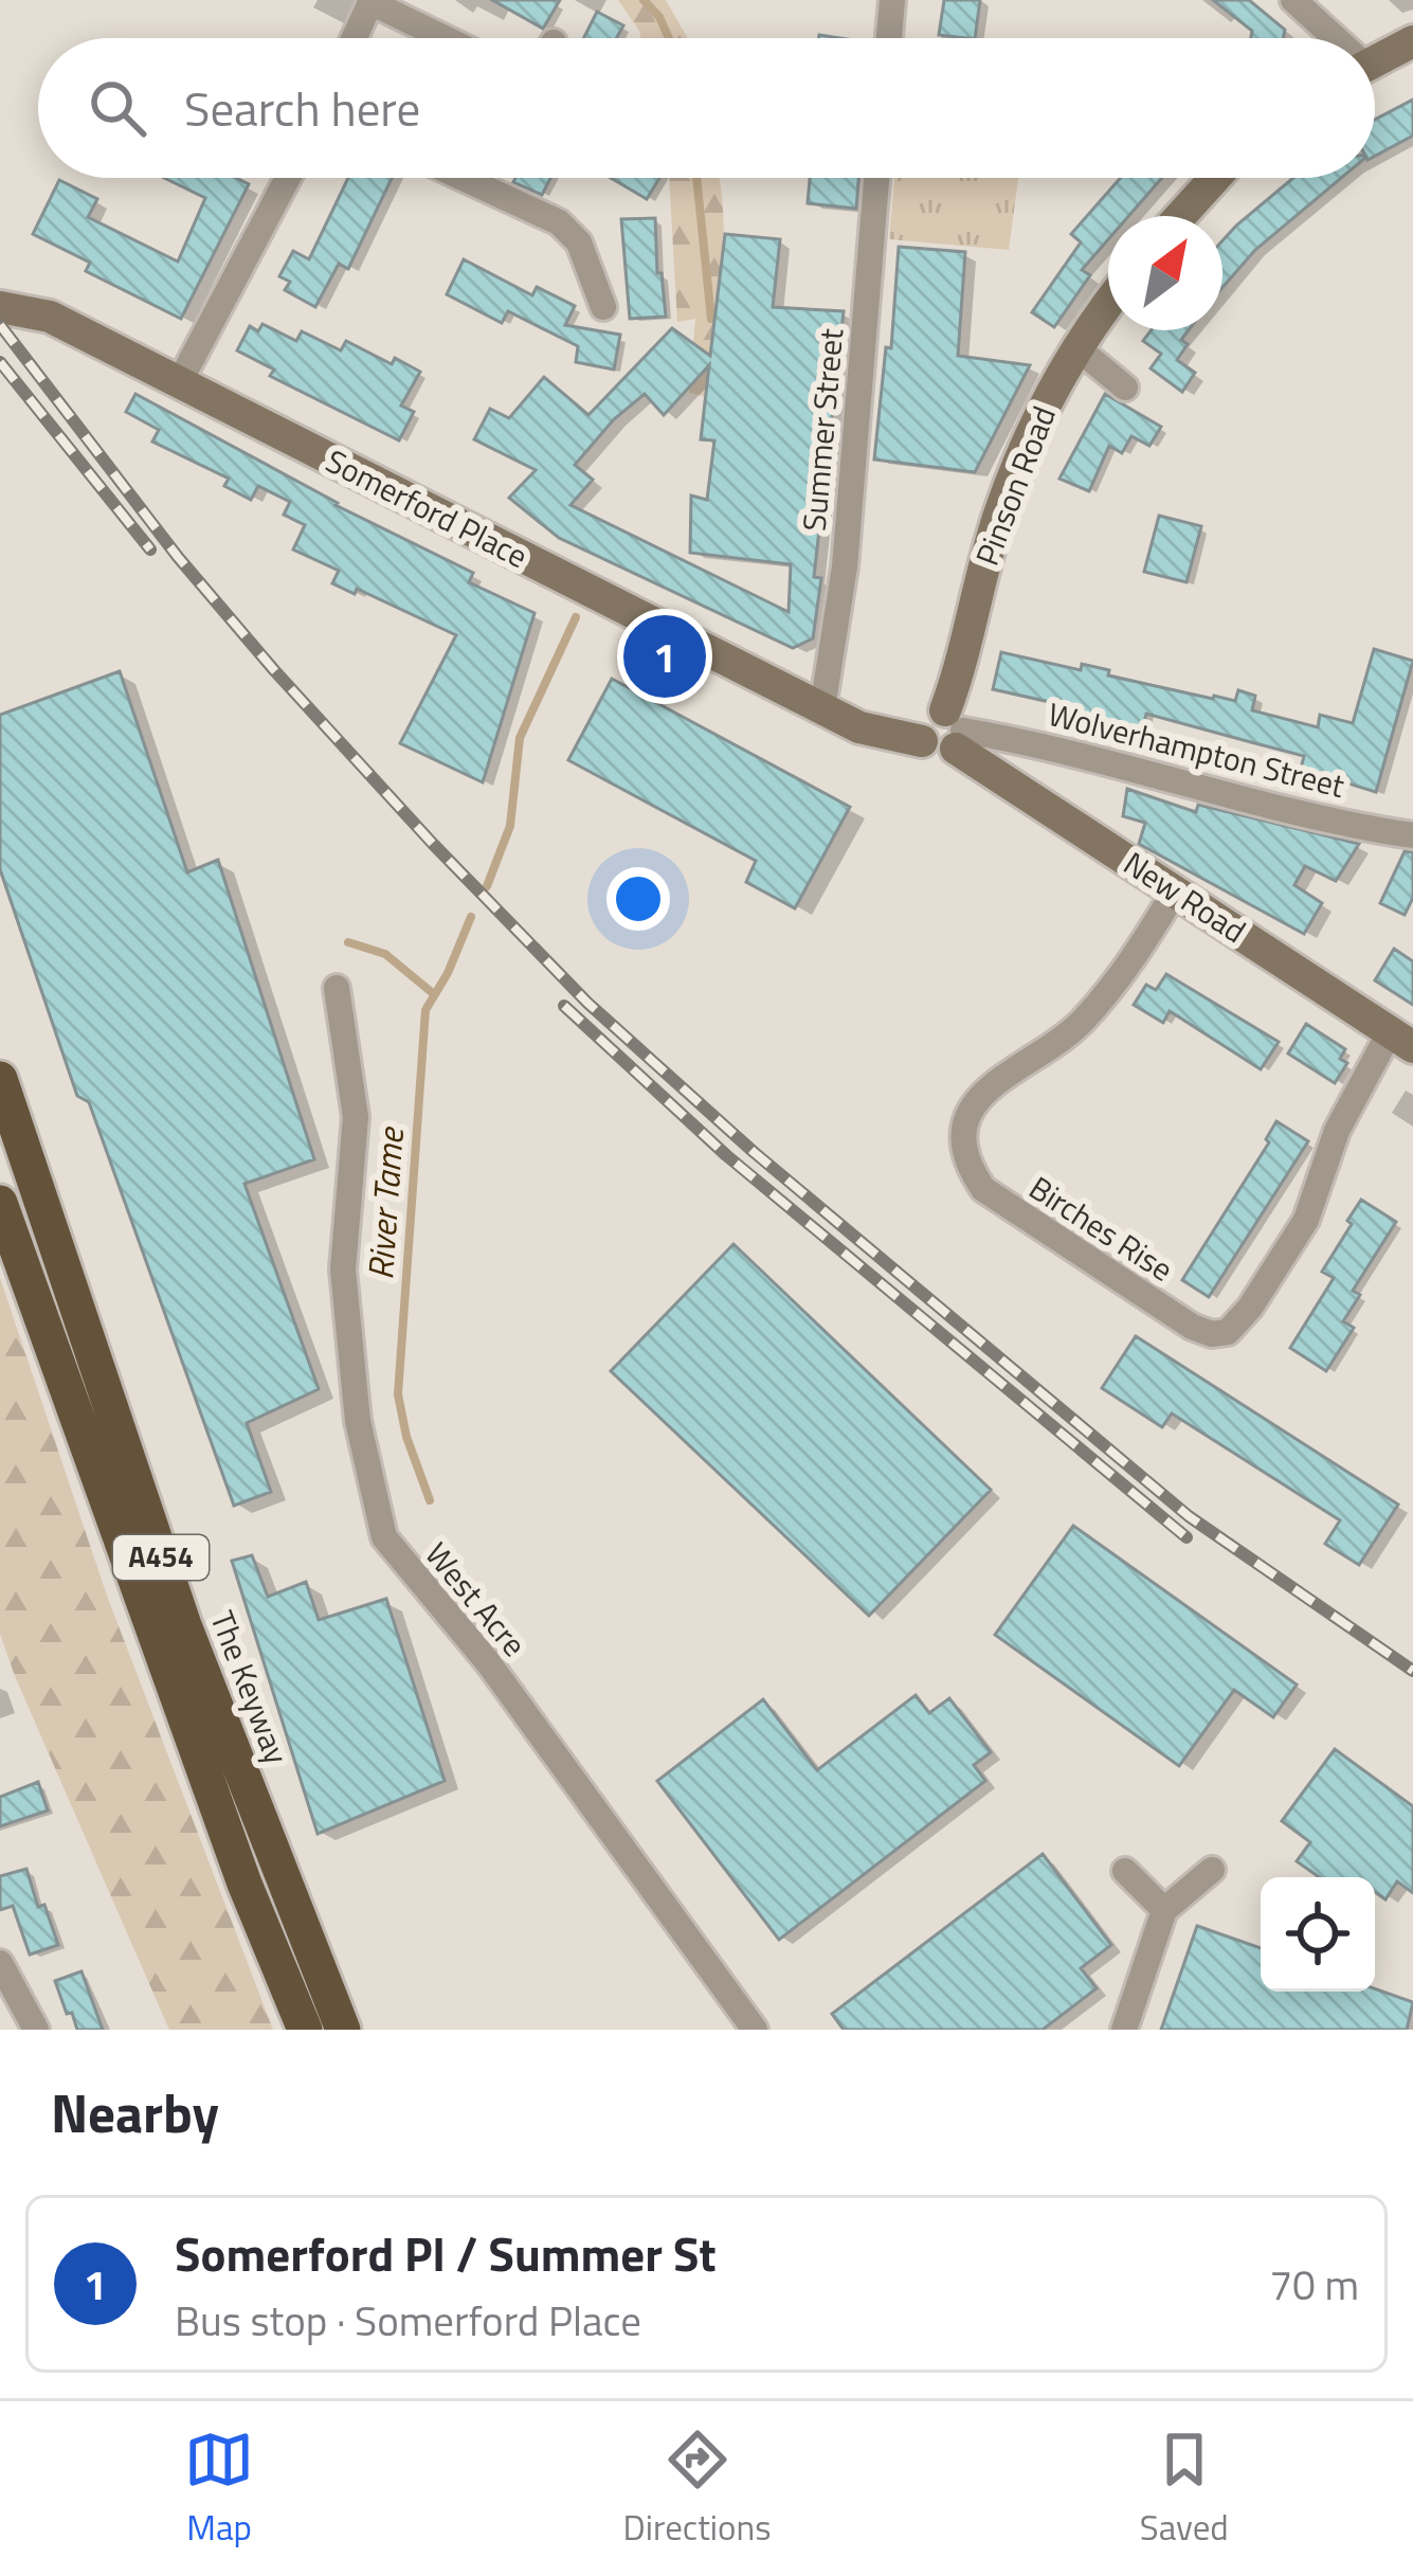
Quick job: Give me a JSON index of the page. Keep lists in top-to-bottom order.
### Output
{
  "streets": {
    "highway": ["A454", "The Keyway"],
    "main road": ["Pinson Road", "Somerford Place", "New Road"],
    "street": [
      "Summer Street",
      "Wolverhampton Street",
      "Birches Rise",
      "West Acre"
    ]
  },
  "crossings": [
    ["Summer Street", "Somerford Place"],
    ["Pinson Road", "Somerford Place"],
    ["Pinson Road", "Wolverhampton Street"],
    ["Pinson Road", "New Road"],
    ["Somerford Place", "Wolverhampton Street"],
    ["Somerford Place", "New Road"],
    ["Wolverhampton Street", "New Road"],
    ["New Road", "Birches Rise"]
  ],
  "water": ["River Tame"],
  "north": "top right",
  "page": {
    "search": "Search here",
    "pins": "1",
    "heading": "Nearby",
    "list": [
      {
        "mark": "1",
        "name": "Somerford Pl / Summer St",
        "note": "Bus stop · Somerford Place",
        "value": "70 m"
      }
    ],
    "nav": ["Map", "Directions", "Saved"]
  }
}
